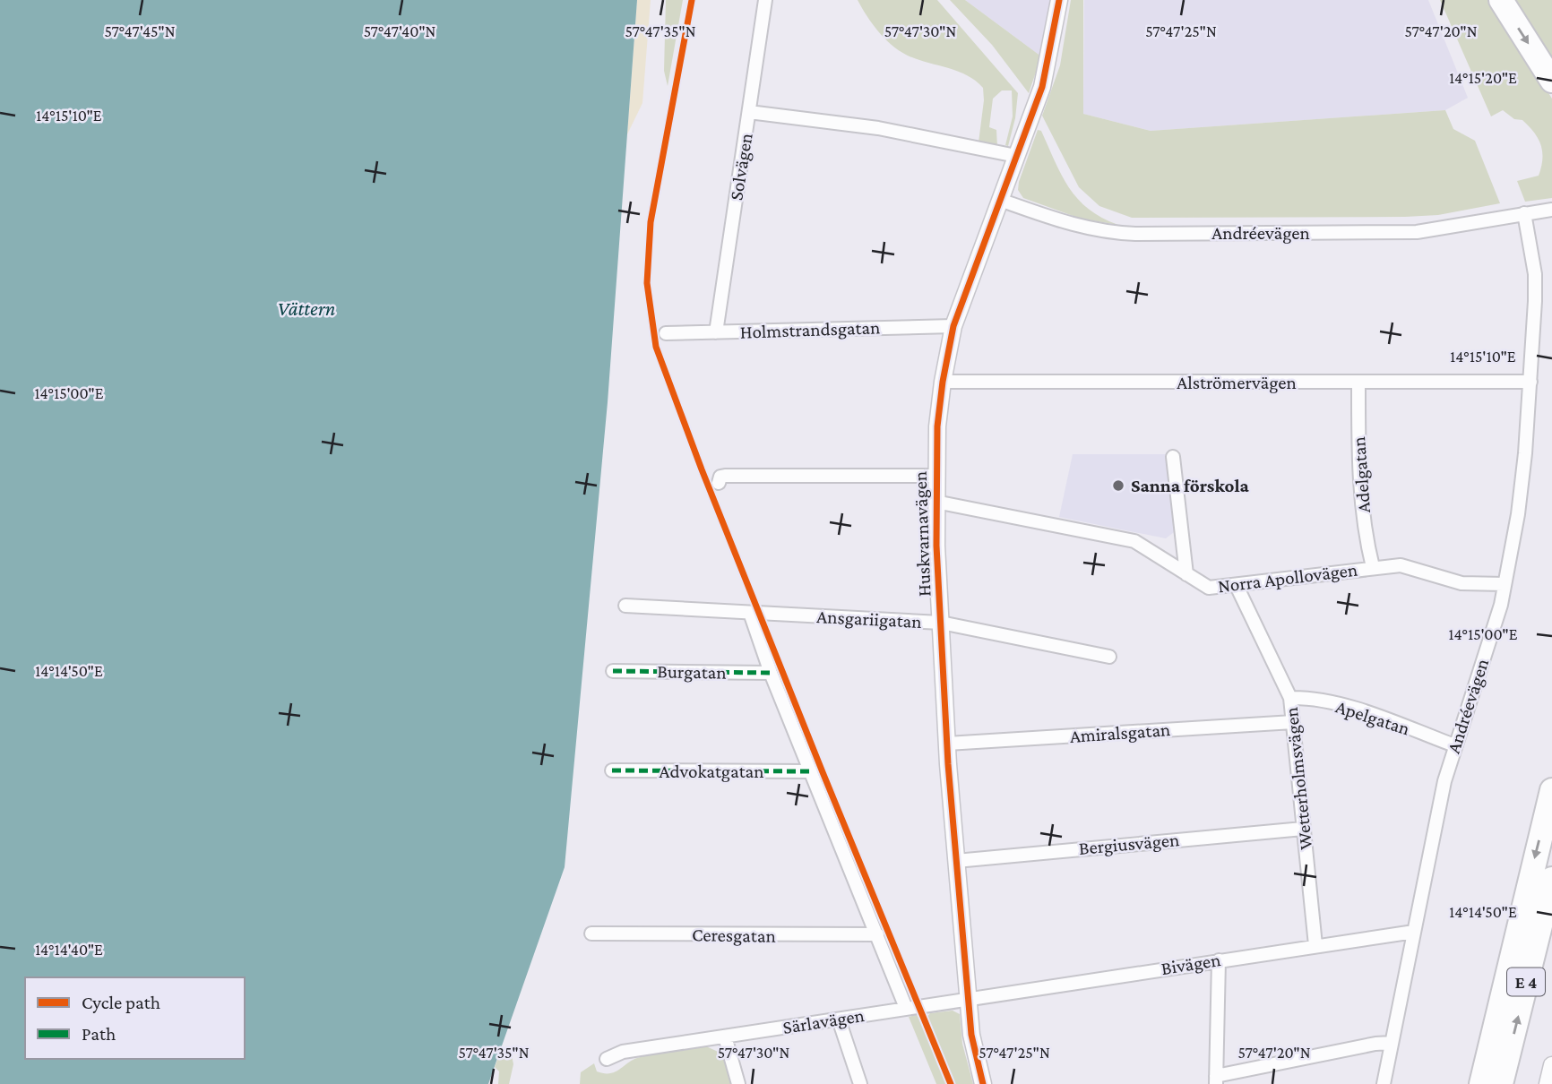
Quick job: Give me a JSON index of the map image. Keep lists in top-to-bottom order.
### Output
{
  "streets": {
    "highway": ["E 4"],
    "street": [
      "Solvägen",
      "Andréevägen",
      "Holmstrandsgatan",
      "Alströmervägen",
      "Adelgatan",
      "Huskvarnavägen",
      "Norra Apollovägen",
      "Ansgariigatan",
      "Burgatan",
      "Apelgatan",
      "Amiralsgatan",
      "Advokatgatan",
      "Wetterholmsvägen",
      "Bergiusvägen",
      "Ceresgatan",
      "Bivägen",
      "Särlavägen"
    ]
  },
  "crossings": [
    ["Solvägen", "Holmstrandsgatan"],
    ["Andréevägen", "Alströmervägen"],
    ["Andréevägen", "Huskvarnavägen"],
    ["Andréevägen", "Norra Apollovägen"],
    ["Andréevägen", "Apelgatan"],
    ["Andréevägen", "Bivägen"],
    ["Holmstrandsgatan", "Huskvarnavägen"],
    ["Alströmervägen", "Adelgatan"],
    ["Alströmervägen", "Huskvarnavägen"],
    ["Adelgatan", "Norra Apollovägen"],
    ["Huskvarnavägen", "Norra Apollovägen"],
    ["Huskvarnavägen", "Ansgariigatan"],
    ["Huskvarnavägen", "Amiralsgatan"],
    ["Huskvarnavägen", "Bergiusvägen"],
    ["Huskvarnavägen", "Bivägen"],
    ["Huskvarnavägen", "Särlavägen"],
    ["Norra Apollovägen", "Wetterholmsvägen"],
    ["Apelgatan", "Wetterholmsvägen"],
    ["Amiralsgatan", "Wetterholmsvägen"],
    ["Wetterholmsvägen", "Bergiusvägen"],
    ["Wetterholmsvägen", "Bivägen"],
    ["Bivägen", "Särlavägen"]
  ],
  "water": ["Vättern"],
  "places": ["Sanna förskola"],
  "legend": ["Cycle path", "Path"],
  "coordinates": [
    "57°47'45\"N",
    "57°47'40\"N",
    "57°47'35\"N",
    "57°47'30\"N",
    "57°47'25\"N",
    "57°47'20\"N",
    "14°15'20\"E",
    "14°15'10\"E",
    "14°15'00\"E",
    "14°14'50\"E",
    "14°14'40\"E"
  ]
}
